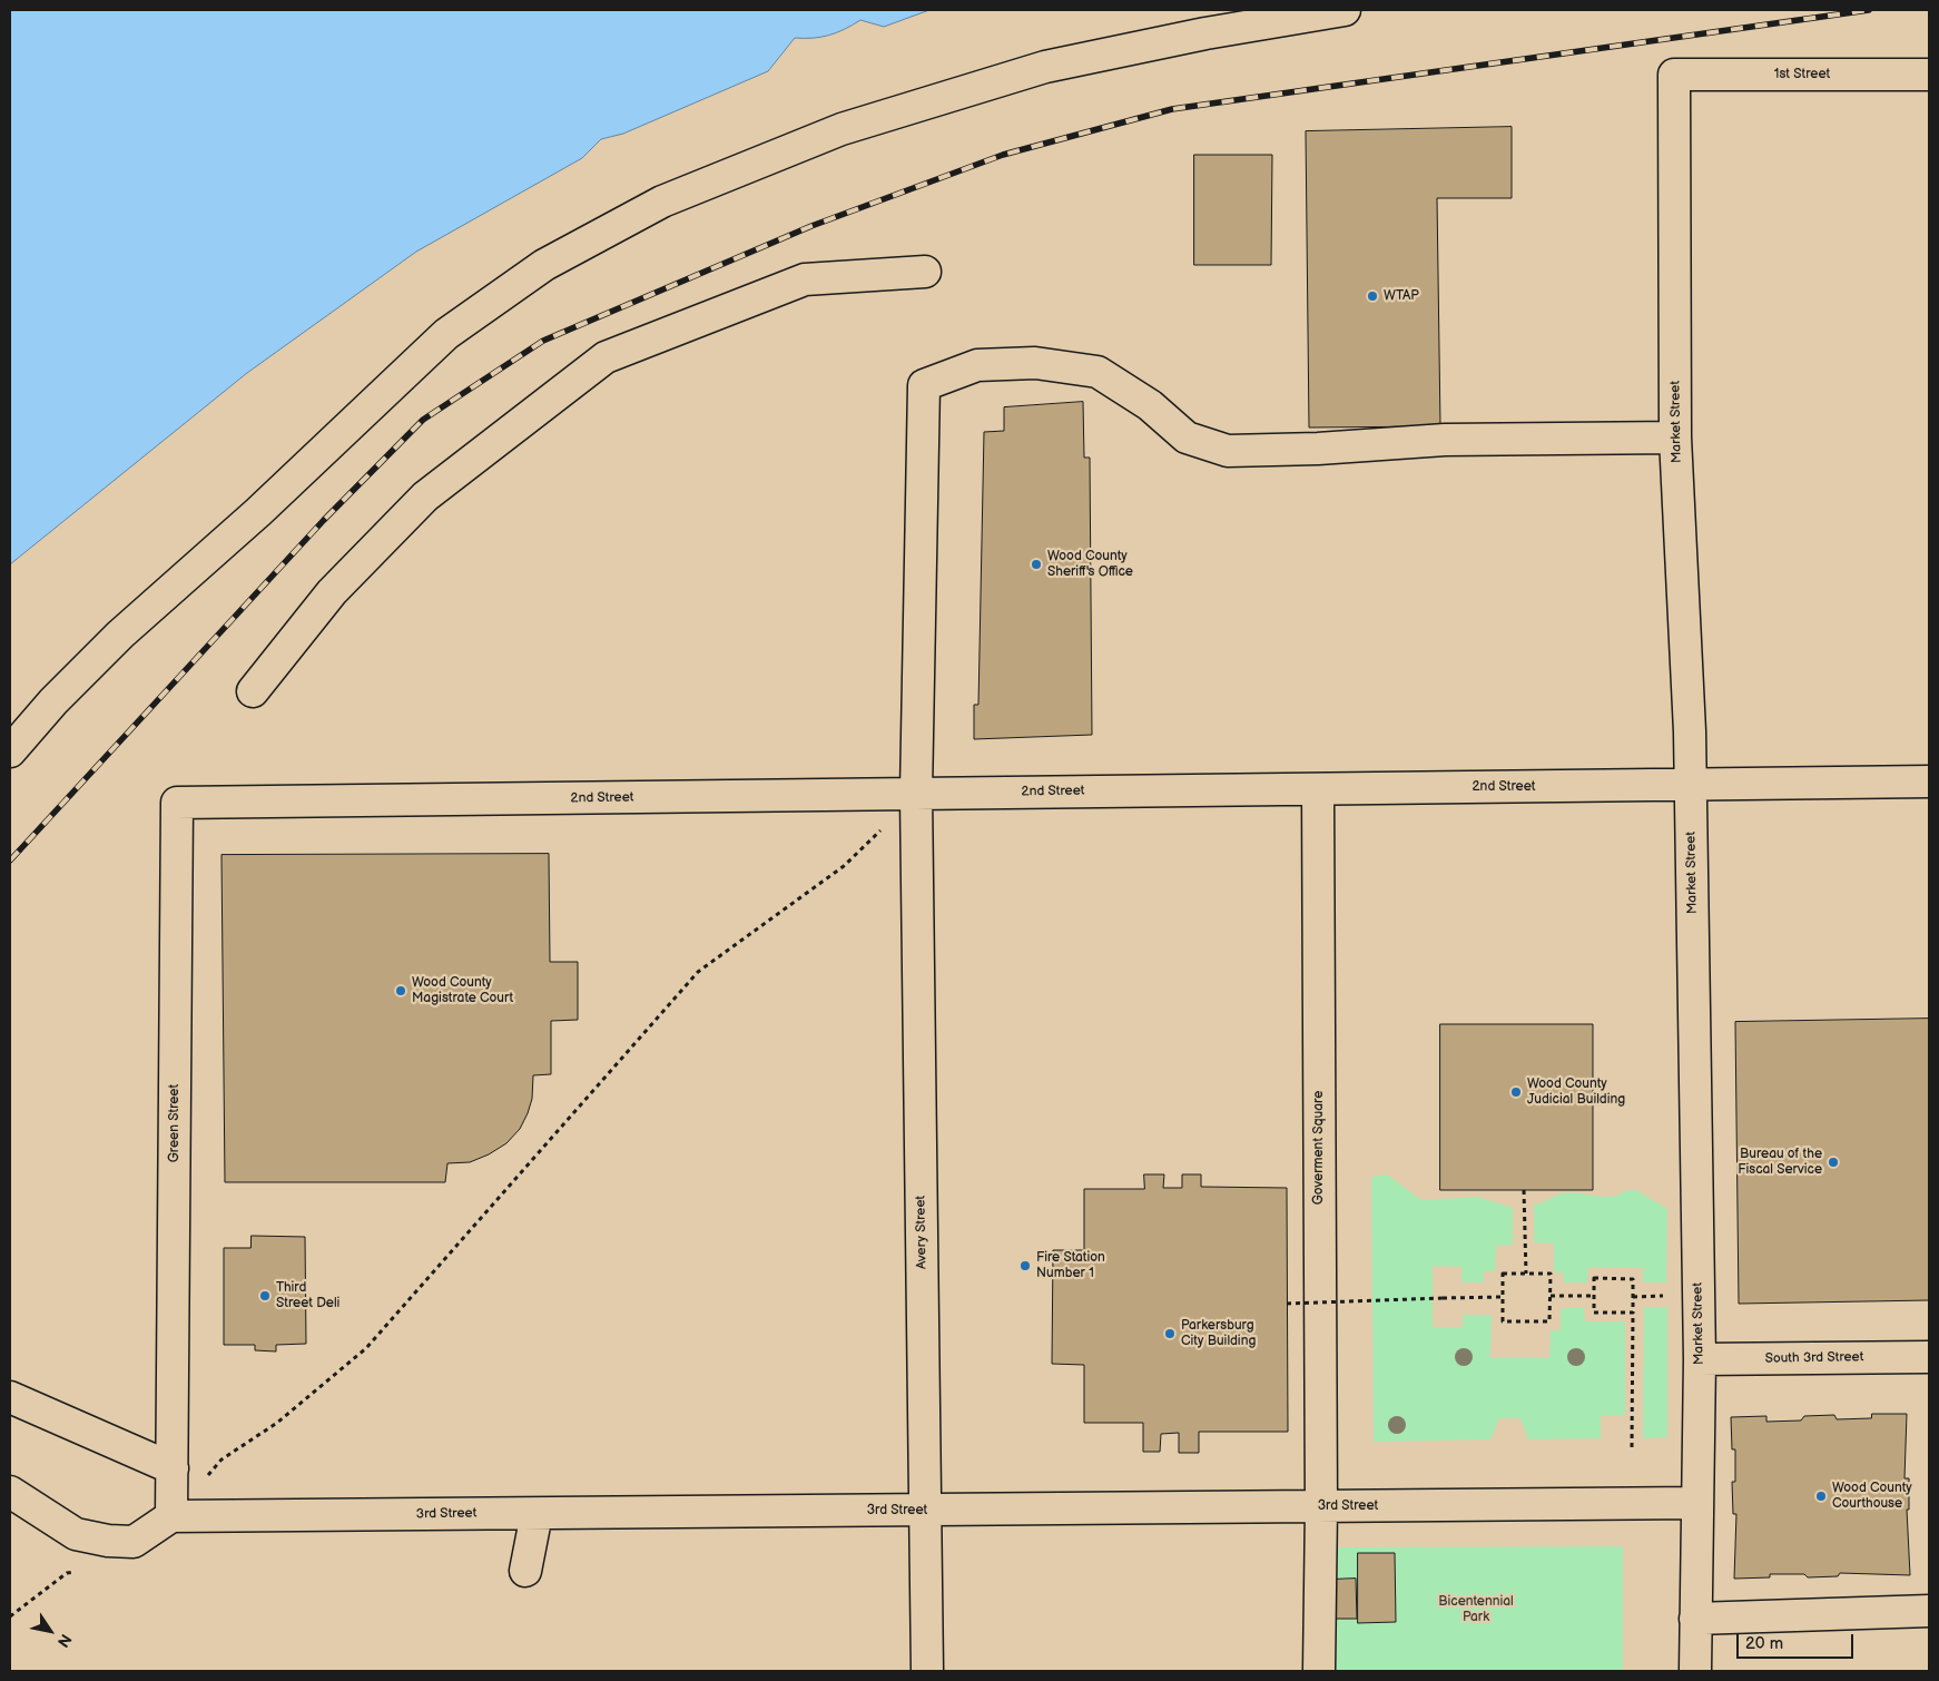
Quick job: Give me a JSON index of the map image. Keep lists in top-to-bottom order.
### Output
{
  "streets": {
    "street": [
      "1st Street",
      "Market Street",
      "2nd Street",
      "Green Street",
      "Goverment Square",
      "Avery Street",
      "South 3rd Street",
      "3rd Street"
    ]
  },
  "crossings": [
    ["1st Street", "Market Street"],
    ["Market Street", "2nd Street"],
    ["Market Street", "Avery Street"],
    ["Market Street", "South 3rd Street"],
    ["Market Street", "3rd Street"],
    ["2nd Street", "Green Street"],
    ["2nd Street", "Goverment Square"],
    ["2nd Street", "Avery Street"],
    ["Goverment Square", "3rd Street"],
    ["Avery Street", "3rd Street"]
  ],
  "parks": ["Bicentennial Park"],
  "places": [
    "WTAP",
    "Wood County Sheriff's Office",
    "Wood County Magistrate Court",
    "Wood County Judicial Building",
    "Bureau of the Fiscal Service",
    "Fire Station Number 1",
    "Third Street Deli",
    "Parkersburg City Building",
    "Wood County Courthouse"
  ],
  "scale_bar": "20 m",
  "north": "bottom right"
}
